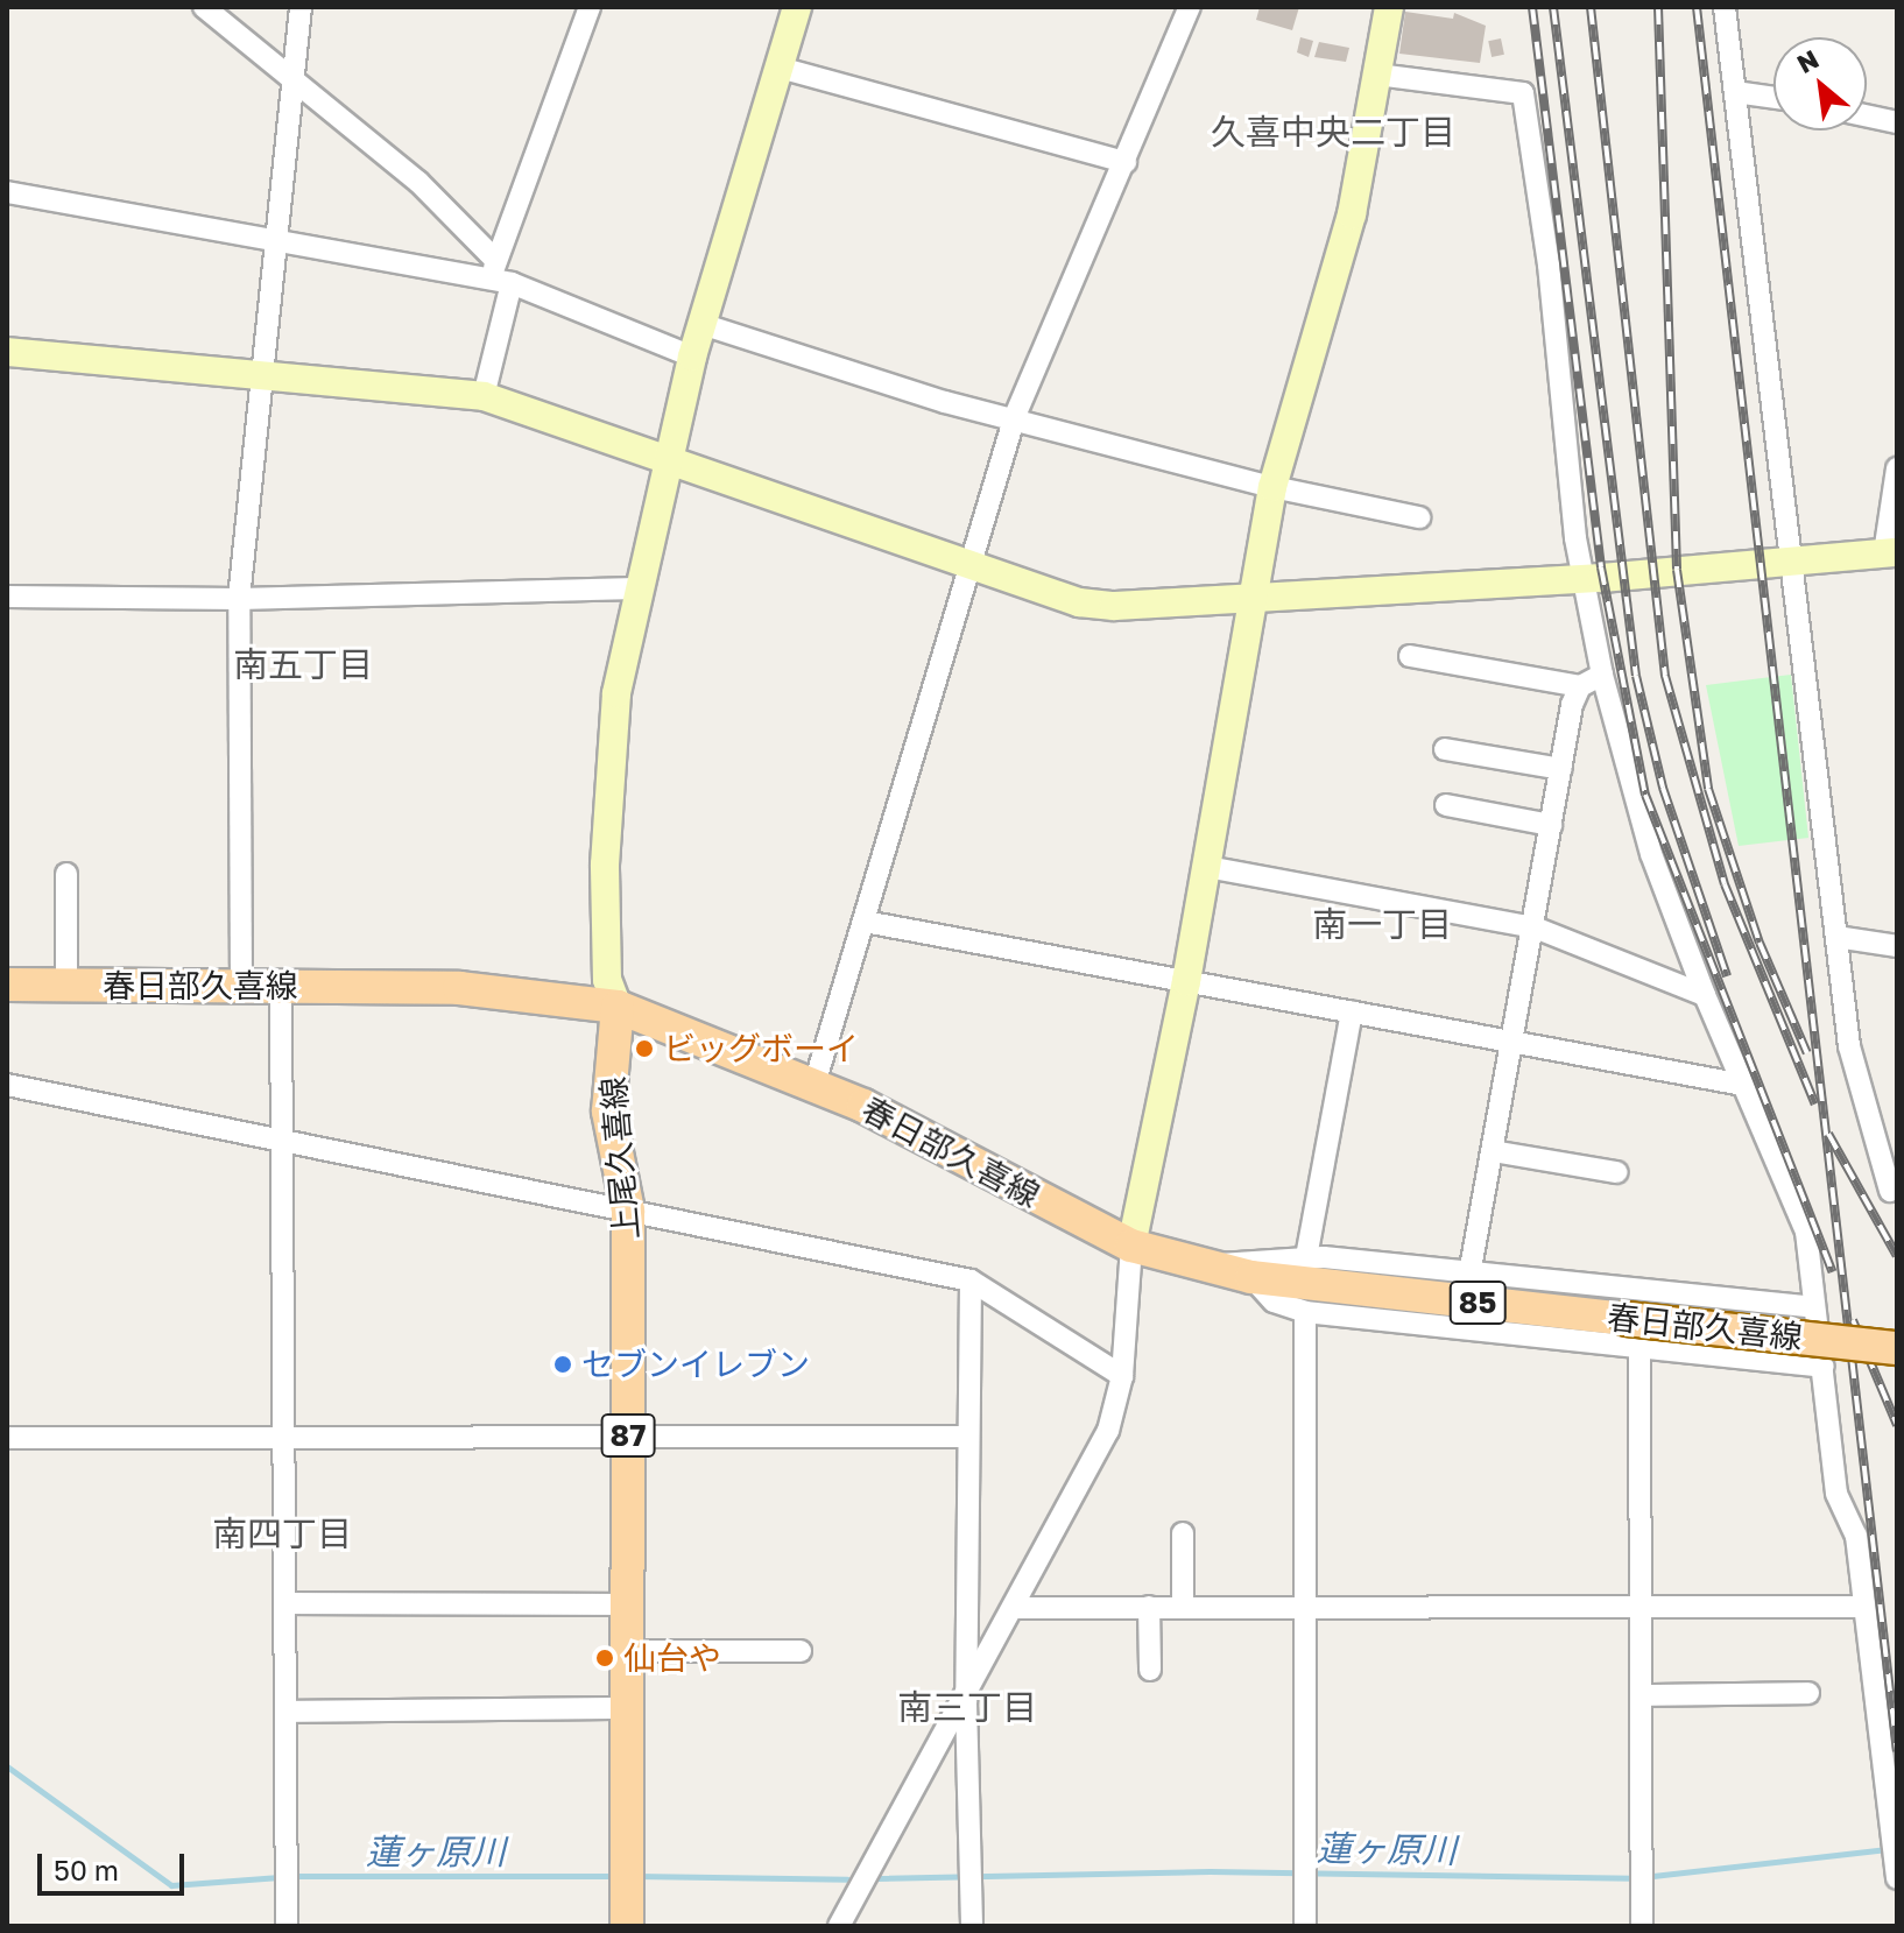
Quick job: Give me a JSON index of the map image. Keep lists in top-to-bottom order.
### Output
{
  "streets": {
    "main road": [
      "春日部久喜線",
      "上尾久喜線",
      "85",
      "87"
    ]
  },
  "crossings": [
    ["春日部久喜線", "上尾久喜線"]
  ],
  "districts": [
    "久喜中央二丁目",
    "南五丁目",
    "南一丁目",
    "南四丁目",
    "南三丁目"
  ],
  "water": ["蓮ヶ原川"],
  "places": ["ビッグボーイ", "セブンイレブン", "仙台や"],
  "scale_bar": "50 m",
  "north": "top left"
}
